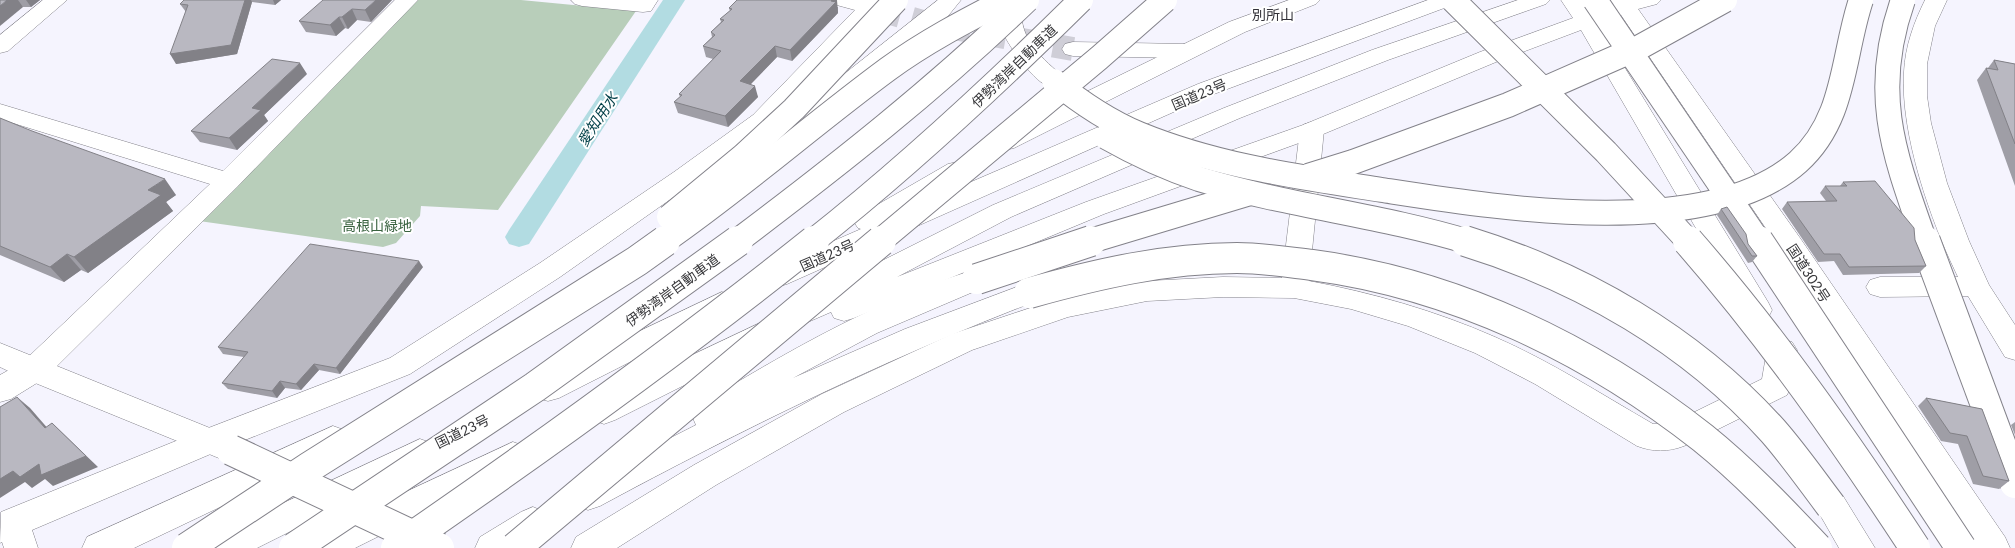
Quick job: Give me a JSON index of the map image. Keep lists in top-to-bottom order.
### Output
{
  "streets": {
    "main road": ["伊勢湾岸自動車道", "国道23号", "国道302号"]
  },
  "districts": ["別所山"],
  "water": ["愛知用水"],
  "parks": ["高根山緑地"]
}
